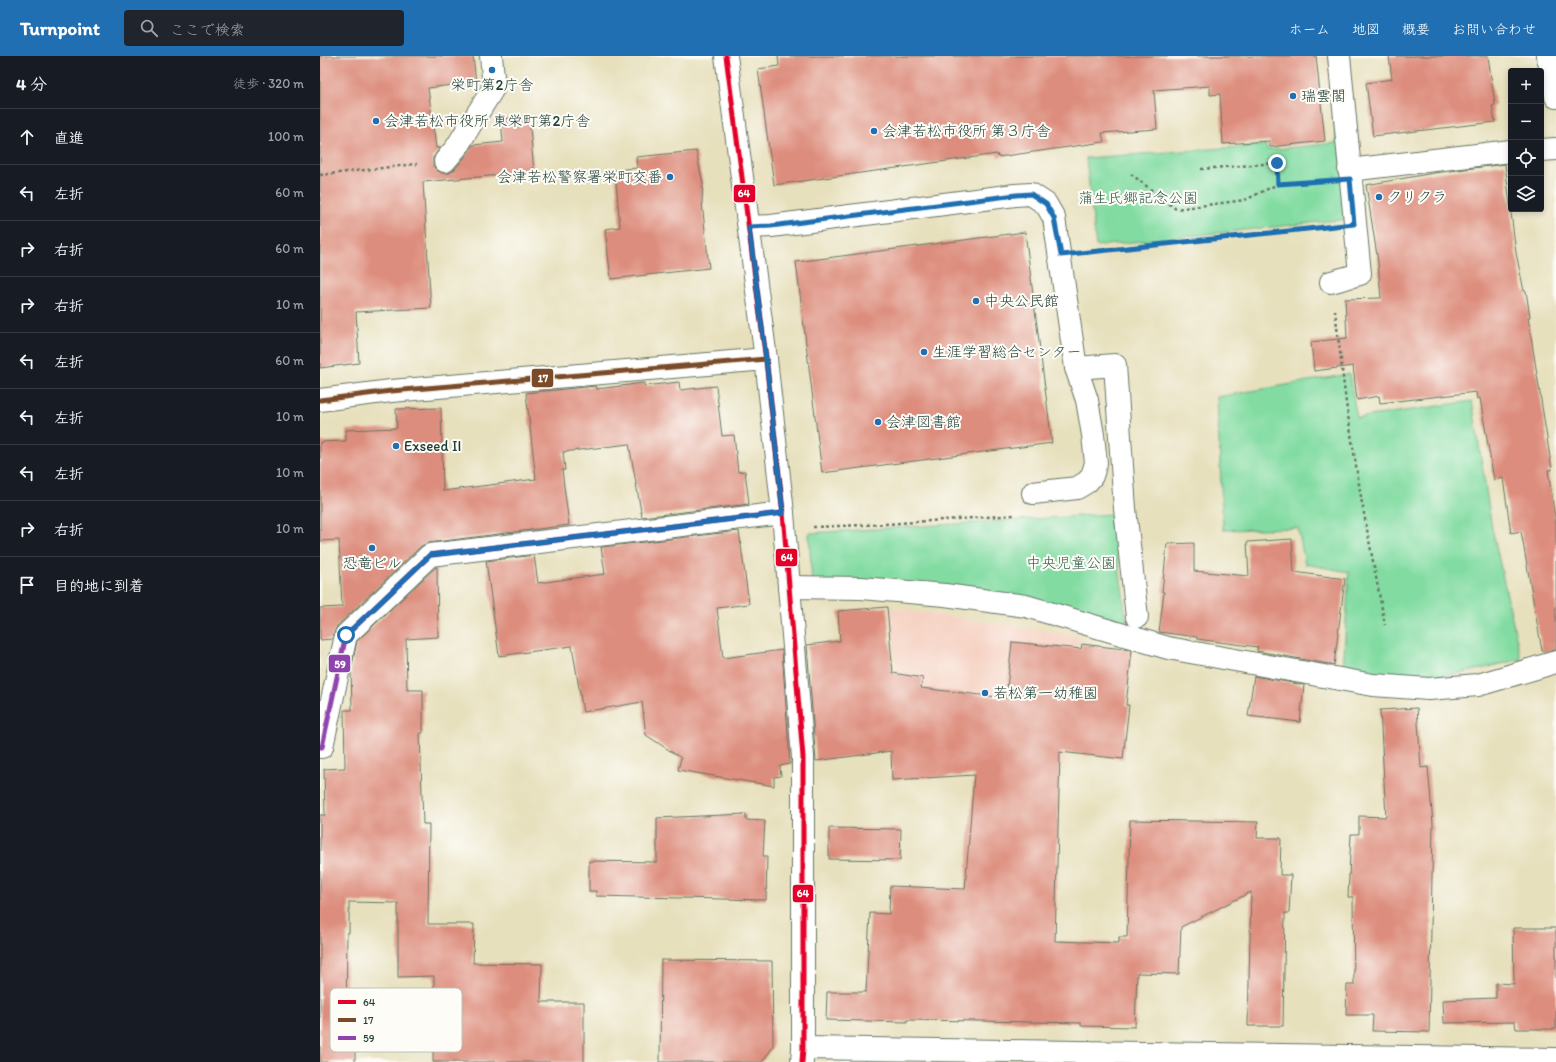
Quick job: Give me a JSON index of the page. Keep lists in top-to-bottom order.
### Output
{
  "parks": ["蒲生氏郷記念公園", "中央児童公園"],
  "places": [
    "栄町第2庁舎",
    "瑞雲閣",
    "会津若松市役所 東栄町第2庁舎",
    "会津若松市役所 第３庁舎",
    "会津若松警察署栄町交番",
    "クリクラ",
    "中央公民館",
    "生涯学習総合センター",
    "会津図書館",
    "Exseed II",
    "恐竜ビル",
    "若松第一幼稚園"
  ],
  "lines": ["transit line 64", "transit line 17", "transit line 59"],
  "legend": ["64", "17", "59"],
  "page": {
    "header": "Turnpoint",
    "search": "ここで検索",
    "nav": [
      "ホーム",
      "地図",
      "概要",
      "お問い合わせ"
    ],
    "heading": ["4 分", "徒歩 · 320 m"],
    "map_buttons": ["+", "−"],
    "list": [
      ["直進", "100 m"],
      ["左折", "60 m"],
      ["右折", "60 m"],
      ["右折", "10 m"],
      ["左折", "60 m"],
      ["左折", "10 m"],
      ["左折", "10 m"],
      ["右折", "10 m"],
      "目的地に到着"
    ]
  }
}
